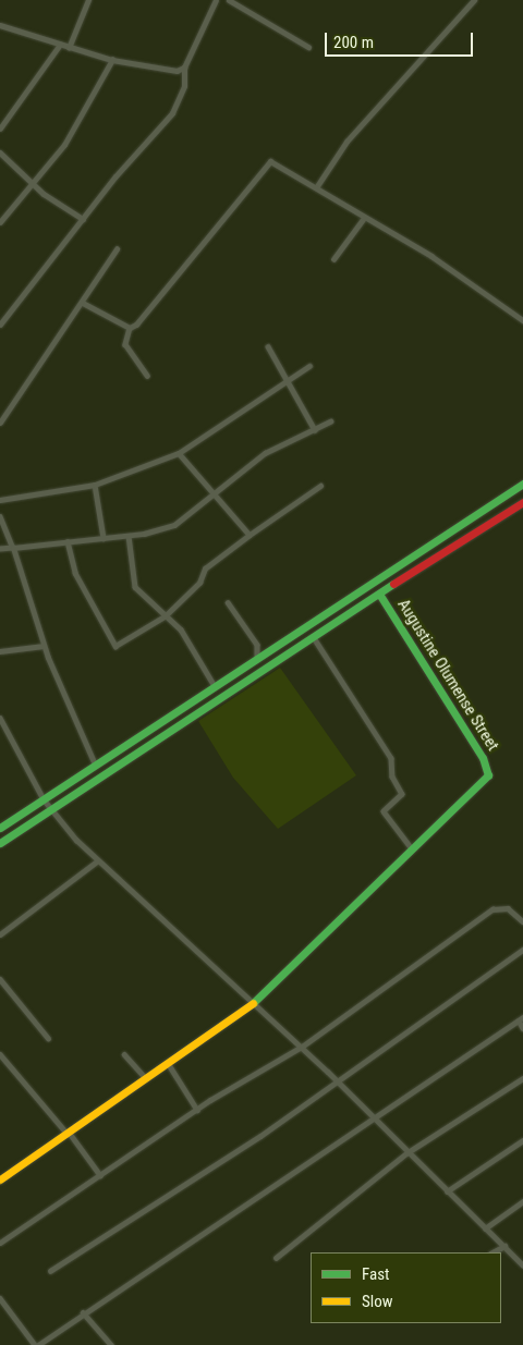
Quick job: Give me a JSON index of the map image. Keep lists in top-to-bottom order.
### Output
{
  "streets": {
    "main road": ["Augustine Olumense Street"]
  },
  "legend": ["Fast", "Slow"],
  "scale_bar": "200 m"
}
